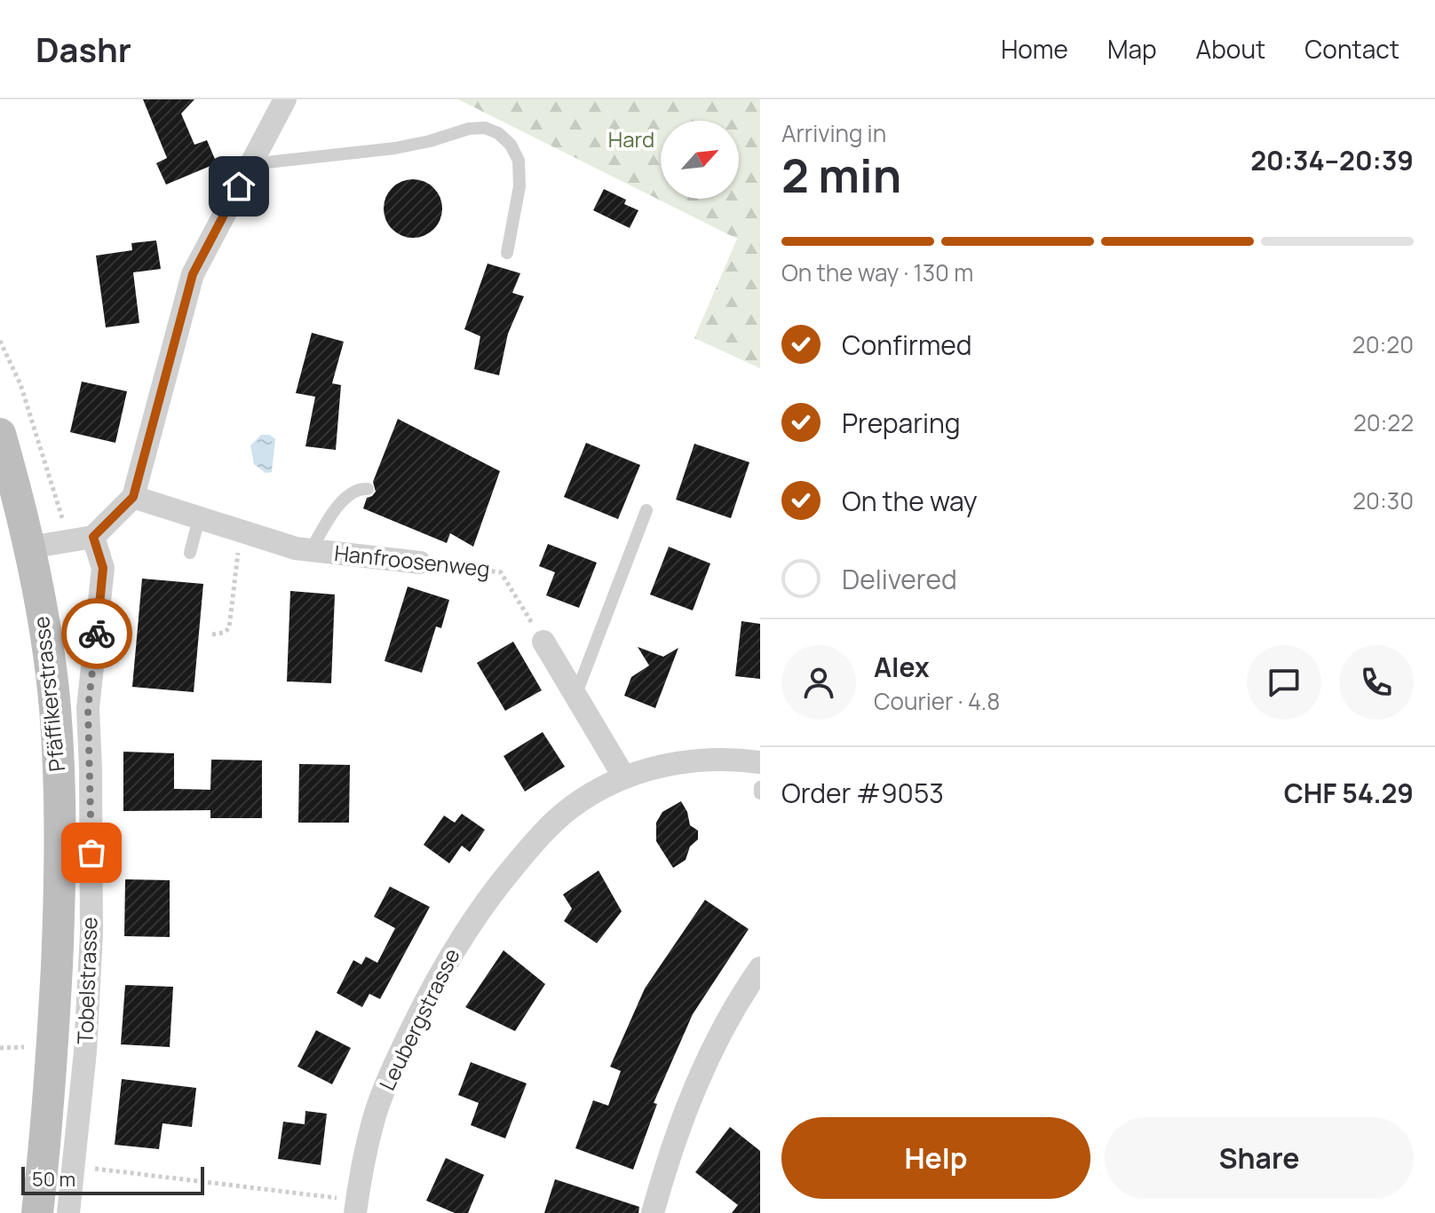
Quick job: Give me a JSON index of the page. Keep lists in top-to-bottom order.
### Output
{
  "streets": {
    "main road": ["Pfäffikerstrasse"],
    "street": ["Hanfroosenweg", "Tobelstrasse", "Leubergstrasse"]
  },
  "parks": ["Hard"],
  "scale_bar": "50 m",
  "north": "top right",
  "page": {
    "header": "Dashr",
    "nav": [
      "Home",
      "Map",
      "About",
      "Contact"
    ],
    "heading": ["2 min", "Arriving in", "20:34–20:39"],
    "panel": [
      "Alex",
      "Courier · 4.8",
      "Order #9053",
      "CHF 54.29"
    ],
    "bar": "On the way · 130 m",
    "list": [
      ["Confirmed", "20:20"],
      ["Preparing", "20:22"],
      ["On the way", "20:30"],
      "Delivered"
    ],
    "buttons": ["Help", "Share"],
    "scale": "50 m"
  }
}
